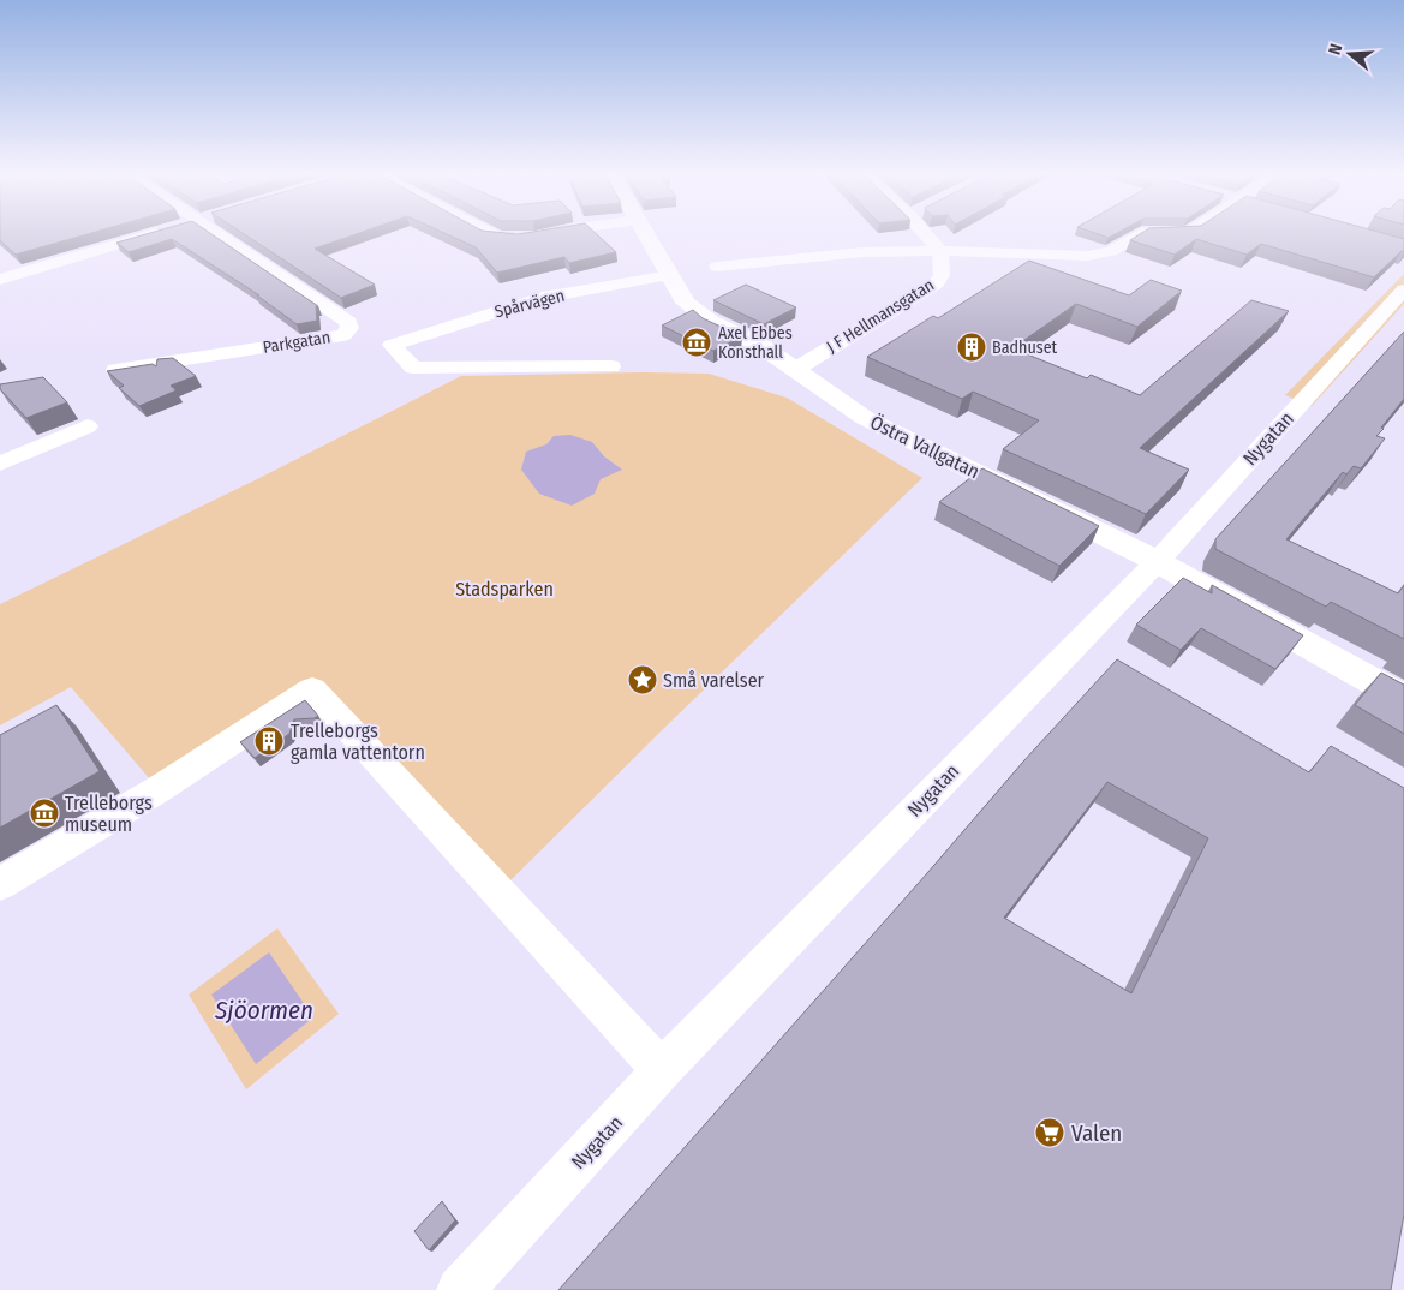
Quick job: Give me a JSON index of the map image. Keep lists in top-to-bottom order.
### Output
{
  "streets": {
    "street": [
      "Spårvägen",
      "J F Hellmansgatan",
      "Parkgatan",
      "Nygatan",
      "Östra Vallgatan"
    ]
  },
  "crossings": [
    ["Spårvägen", "Östra Vallgatan"],
    ["J F Hellmansgatan", "Östra Vallgatan"],
    ["Nygatan", "Östra Vallgatan"]
  ],
  "water": ["Sjöormen"],
  "parks": ["Stadsparken"],
  "places": {
    "museum": ["Axel Ebbes Konsthall", "Trelleborgs museum"],
    "building": ["Badhuset", "Trelleborgs gamla vattentorn"],
    "place": ["Små varelser"],
    "supermarket": ["Valen"]
  },
  "north": "left"
}
